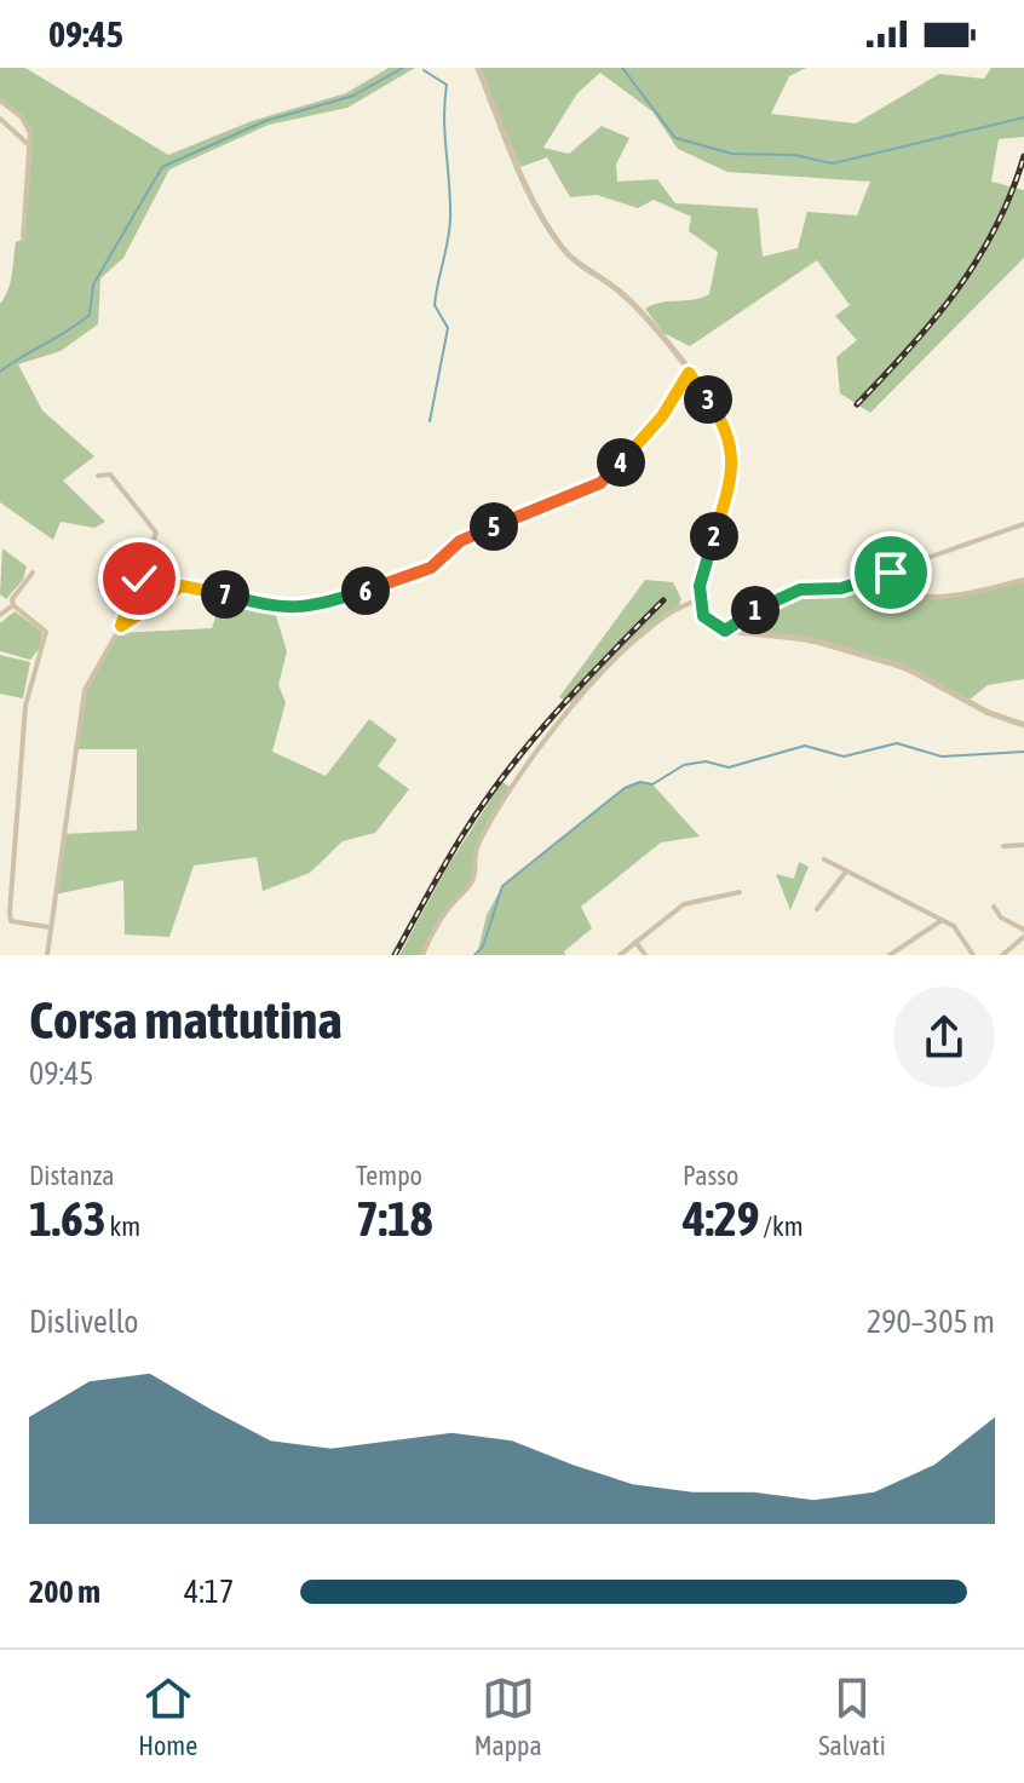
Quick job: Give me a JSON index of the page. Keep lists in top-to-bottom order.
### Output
{
  "page": {
    "status": "09:45",
    "pins": [
      "3",
      "4",
      "5",
      "2",
      "6",
      "7",
      "1"
    ],
    "heading": ["Corsa mattutina", "09:45"],
    "stats": [
      ["Distanza", "1.63 km"],
      ["Tempo", "7:18"],
      ["Passo", "4:29 /km"]
    ],
    "chart": ["Dislivello", "290–305 m"],
    "list": [
      {
        "name": "200 m",
        "note": "4:17"
      }
    ],
    "tabs": ["Home", "Mappa", "Salvati"]
  }
}
